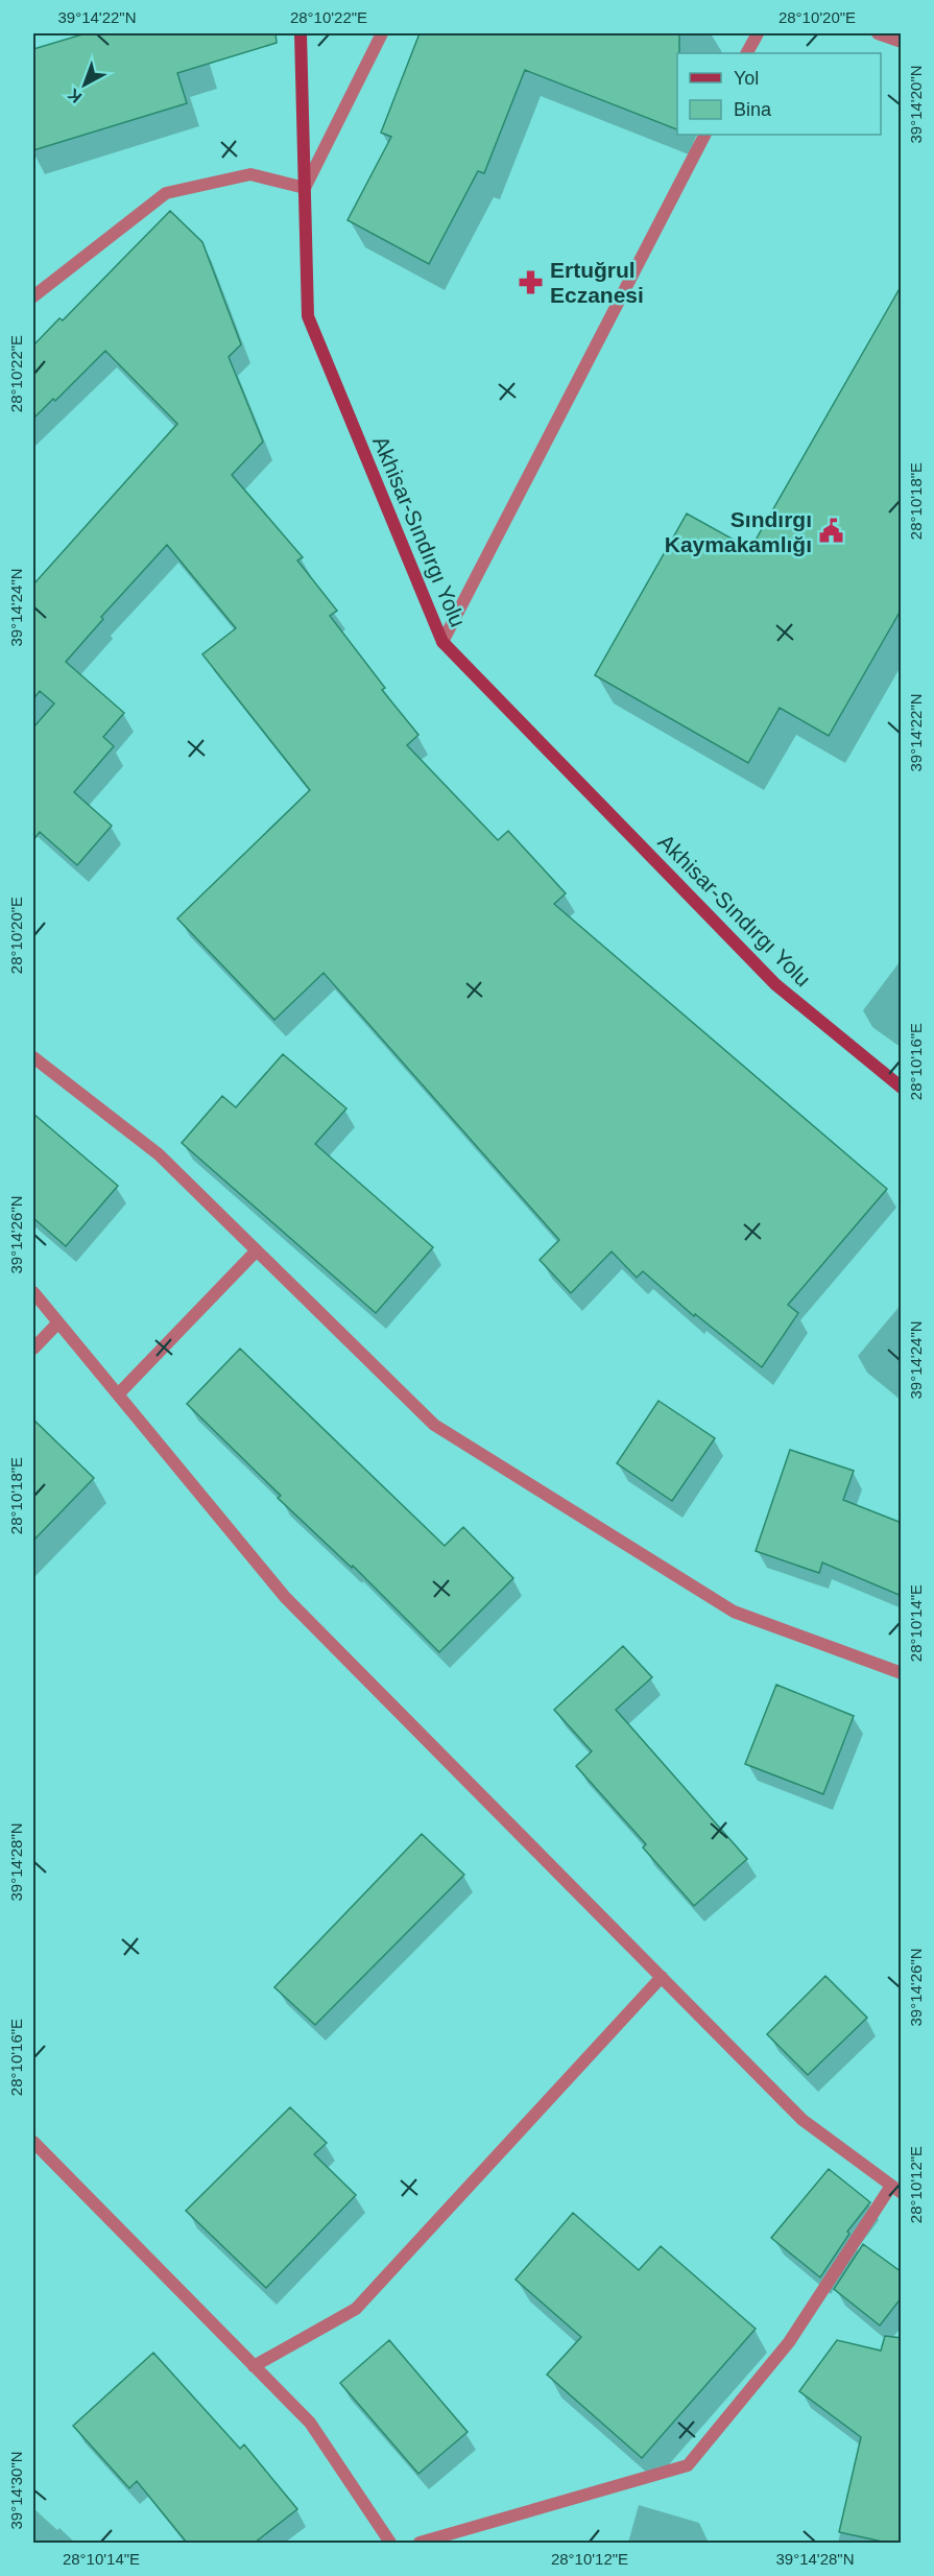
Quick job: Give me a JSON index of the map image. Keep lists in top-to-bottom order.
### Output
{
  "streets": {
    "main road": ["Akhisar-Sındırgı Yolu"]
  },
  "places": {
    "pharmacy": ["Ertuğrul Eczanesi"],
    "public building": ["Sındırgı Kaymakamlığı"]
  },
  "legend": ["Yol", "Bina"],
  "north": "bottom left",
  "coordinates": [
    "39°14'22\"N",
    "28°10'22\"E",
    "28°10'20\"E",
    "39°14'20\"N",
    "28°10'18\"E",
    "39°14'24\"N",
    "28°10'16\"E",
    "39°14'26\"N",
    "28°10'14\"E",
    "39°14'28\"N",
    "28°10'12\"E",
    "39°14'30\"N"
  ]
}
